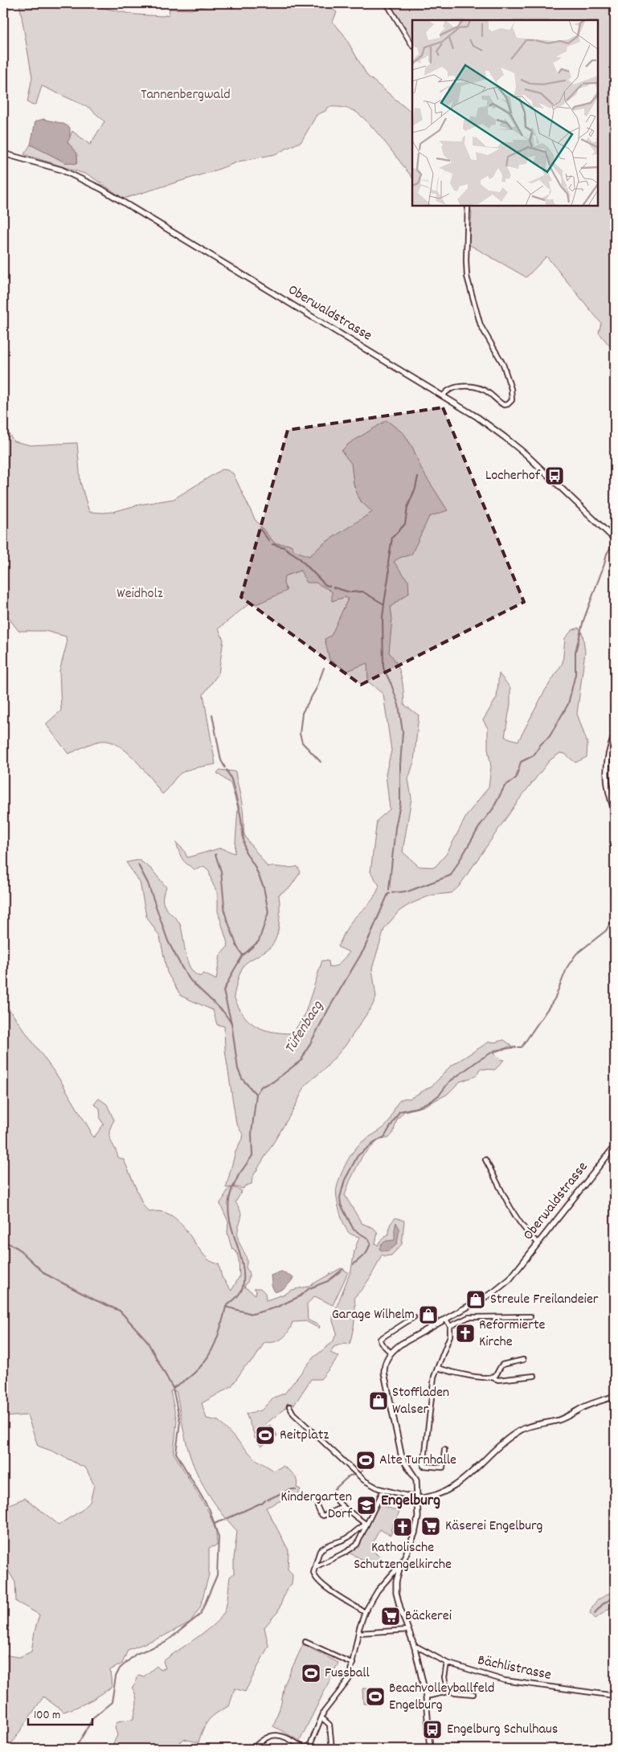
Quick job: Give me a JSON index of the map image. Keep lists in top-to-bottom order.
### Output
{
  "streets": {
    "street": ["Oberwaldstrasse", "Bächlistrasse"]
  },
  "districts": ["Engelburg"],
  "water": ["Tüfenbacg"],
  "parks": ["Tannenbergwald", "Weidholz"],
  "places": {
    "bus stop": ["Locherhof", "Engelburg Schulhaus"],
    "shop": ["Streule Freilandeier", "Garage Wilhelm", "Stoffladen Walser"],
    "church": ["Reformierte Kirche", "Katholische Schutzengelkirche"],
    "sports": [
      "Reitplatz",
      "Alte Turnhalle",
      "Fussball",
      "Beachvolleyballfeld Engelburg"
    ],
    "school or university": ["Kindergarten Dorf"],
    "supermarket": ["Käserei Engelburg", "Bäckerei"]
  },
  "scale_bar": "100 m"
}
